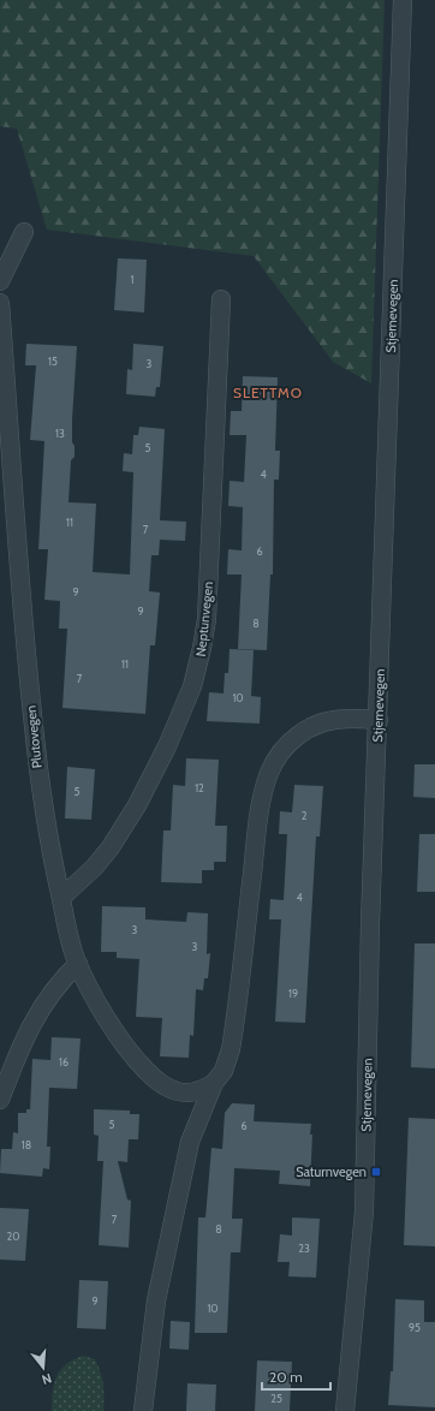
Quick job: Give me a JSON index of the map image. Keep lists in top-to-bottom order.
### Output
{
  "streets": {
    "street": ["Stjernevegen", "Neptunvegen", "Plutovegen"]
  },
  "crossings": [
    ["Neptunvegen", "Plutovegen"]
  ],
  "districts": ["SLETTMO"],
  "places": {
    "transit": ["Saturnvegen"]
  },
  "house_numbers": [
    "1",
    "15",
    "3",
    "13",
    "5",
    "4",
    "11",
    "7",
    "6",
    "9",
    "9",
    "8",
    "11",
    "7",
    "10",
    "12",
    "5",
    "2",
    "4",
    "3",
    "3",
    "19",
    "16",
    "5",
    "6",
    "18",
    "7",
    "8",
    "20",
    "23",
    "9",
    "10",
    "95",
    "25"
  ],
  "scale_bar": "20 m",
  "north": "bottom"
}
